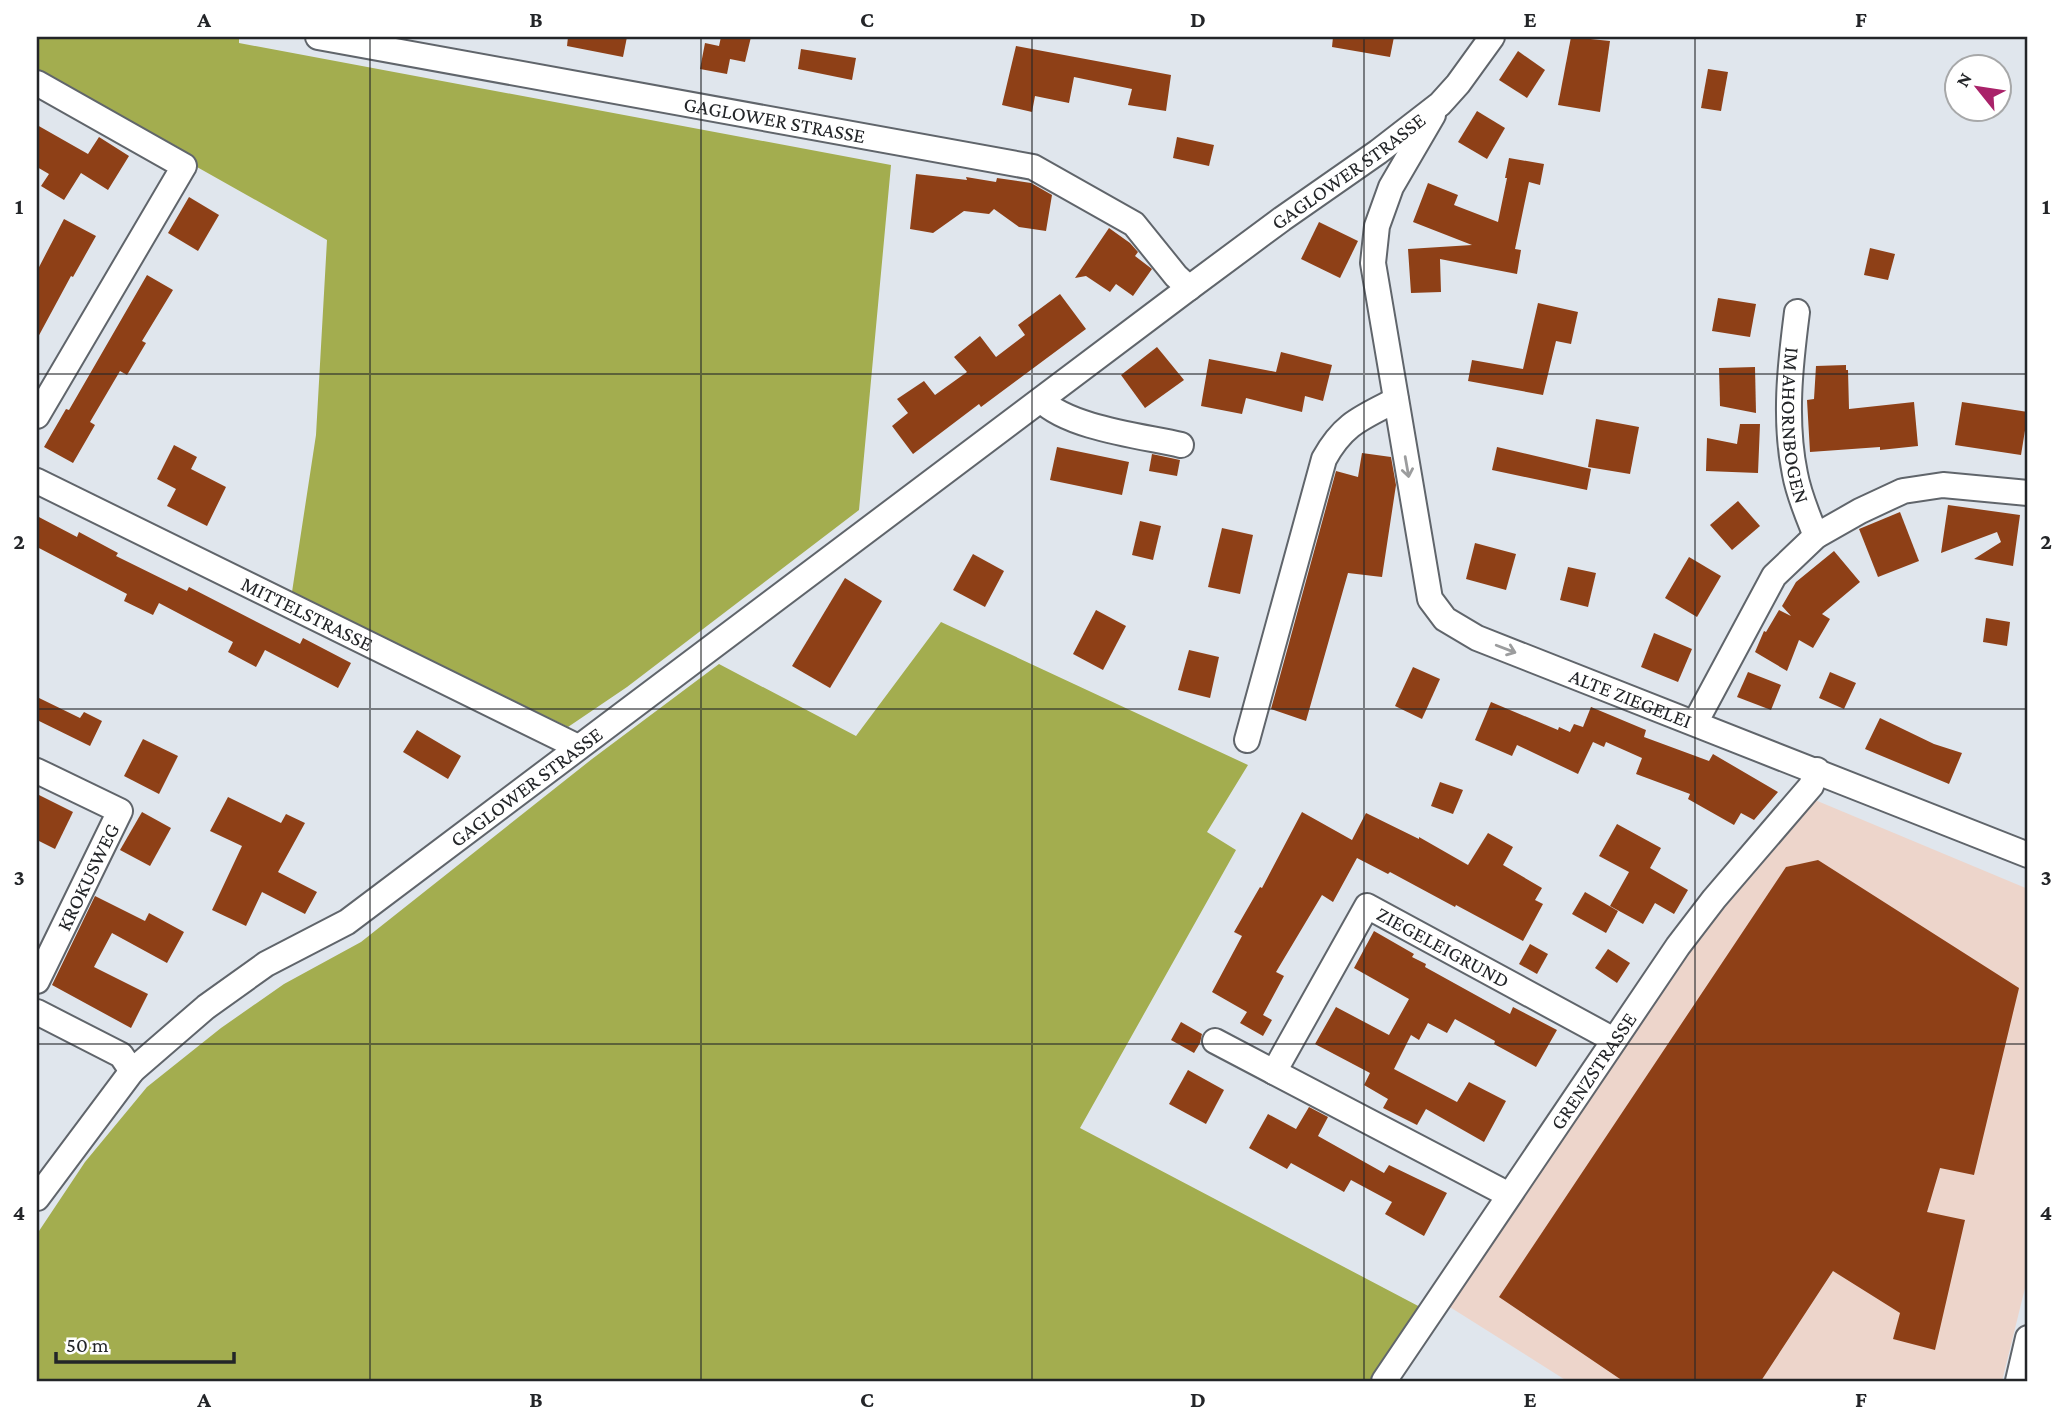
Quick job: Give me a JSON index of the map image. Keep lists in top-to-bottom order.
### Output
{
  "streets": {
    "street": [
      "GAGLOWER STRASSE",
      "IM AHORNBOGEN",
      "MITTELSTRASSE",
      "ALTE ZIEGELEI",
      "KROKUSWEG",
      "ZIEGELEIGRUND",
      "GRENZSTRASSE"
    ]
  },
  "crossings": [
    ["GAGLOWER STRASSE", "MITTELSTRASSE"],
    ["GAGLOWER STRASSE", "ALTE ZIEGELEI"],
    ["IM AHORNBOGEN", "ALTE ZIEGELEI"],
    ["ALTE ZIEGELEI", "GRENZSTRASSE"],
    ["ZIEGELEIGRUND", "GRENZSTRASSE"]
  ],
  "one_way": ["ALTE ZIEGELEI"],
  "scale_bar": "50 m",
  "north": "top left",
  "grid": {
    "columns": [
      "A",
      "B",
      "C",
      "D",
      "E",
      "F"
    ],
    "rows": [
      "1",
      "2",
      "3",
      "4"
    ]
  }
}
